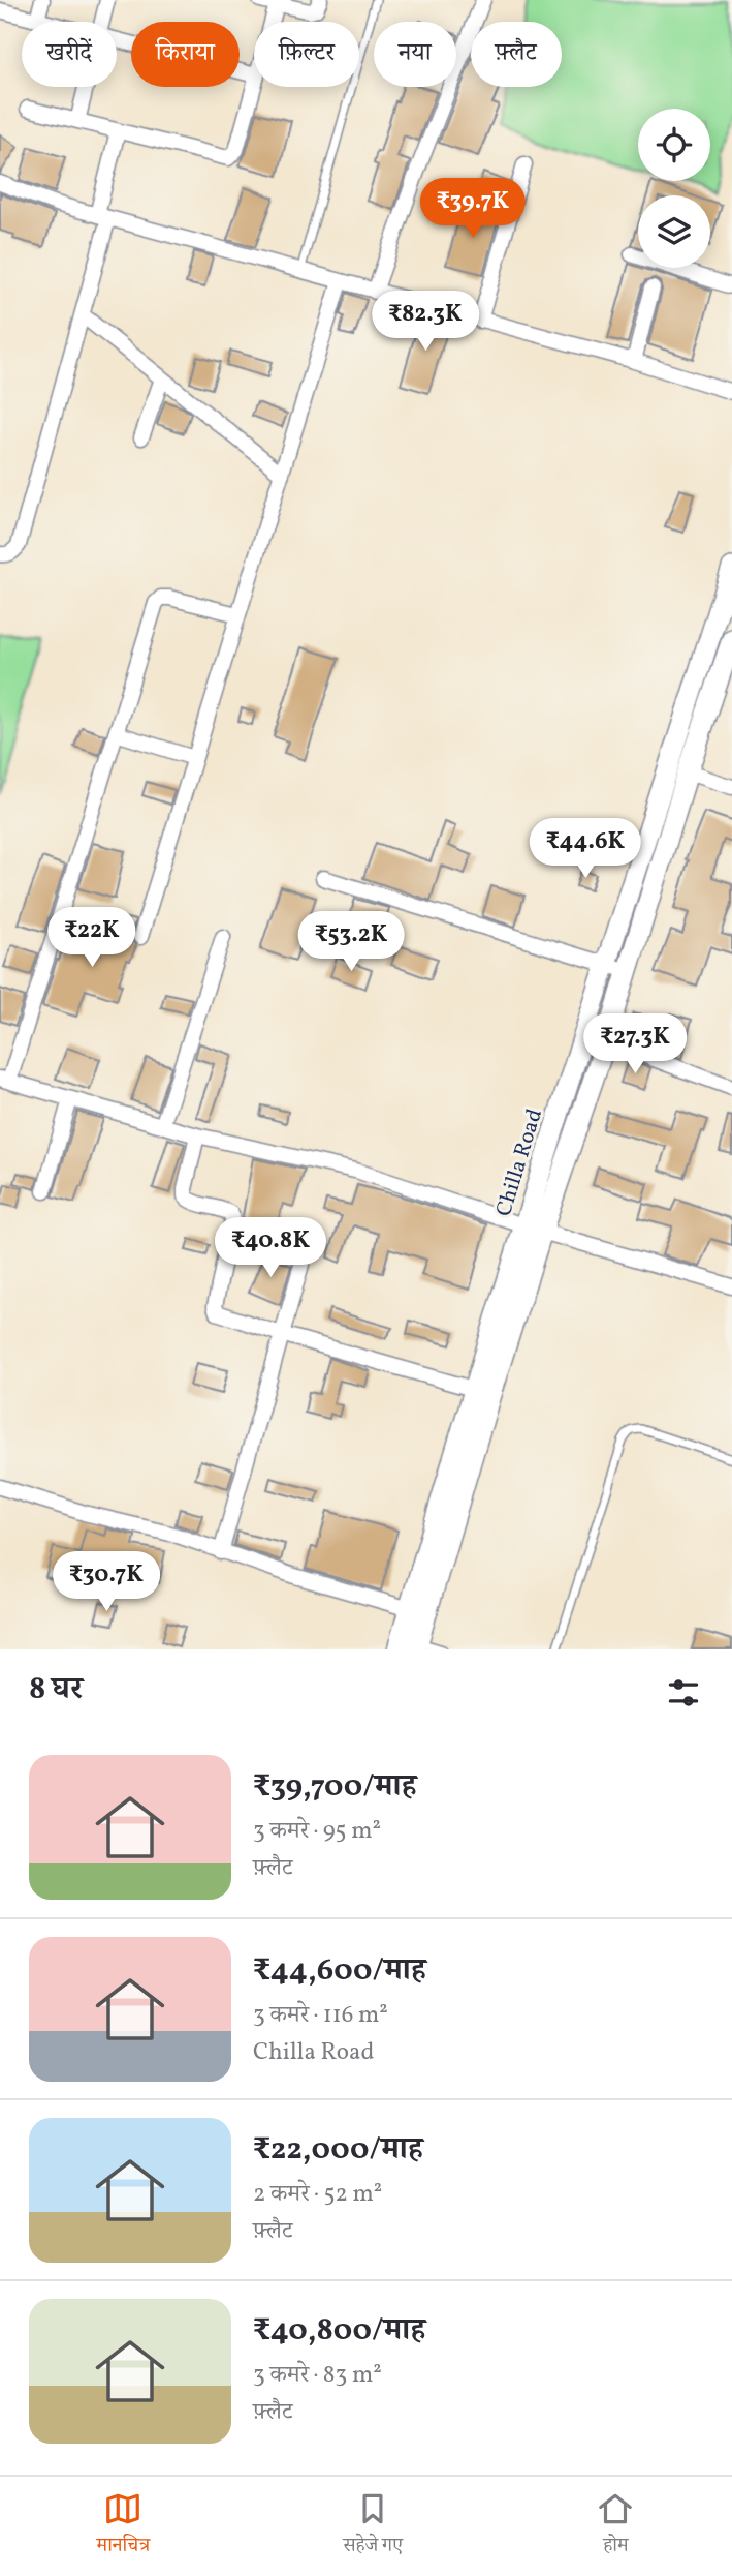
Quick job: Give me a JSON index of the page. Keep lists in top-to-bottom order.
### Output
{
  "streets": {
    "main road": ["Chilla Road"]
  },
  "page": {
    "chip": [
      "खरीदें",
      "किराया",
      "फ़िल्टर",
      "नया",
      "फ़्लैट"
    ],
    "price": [
      "₹39.7K",
      "₹82.3K",
      "₹44.6K",
      "₹22K",
      "₹53.2K",
      "₹27.3K",
      "₹40.8K",
      "₹30.7K"
    ],
    "heading": "8 घर",
    "list": [
      {
        "name": "₹39,700/माह",
        "note": "3 कमरे · 95 m² · फ़्लैट"
      },
      {
        "name": "₹44,600/माह",
        "note": "3 कमरे · 116 m² · Chilla Road"
      },
      {
        "name": "₹22,000/माह",
        "note": "2 कमरे · 52 m² · फ़्लैट"
      },
      {
        "name": "₹40,800/माह",
        "note": "3 कमरे · 83 m² · फ़्लैट"
      }
    ],
    "tabs": ["मानचित्र", "सहेजे गए", "होम"]
  }
}
